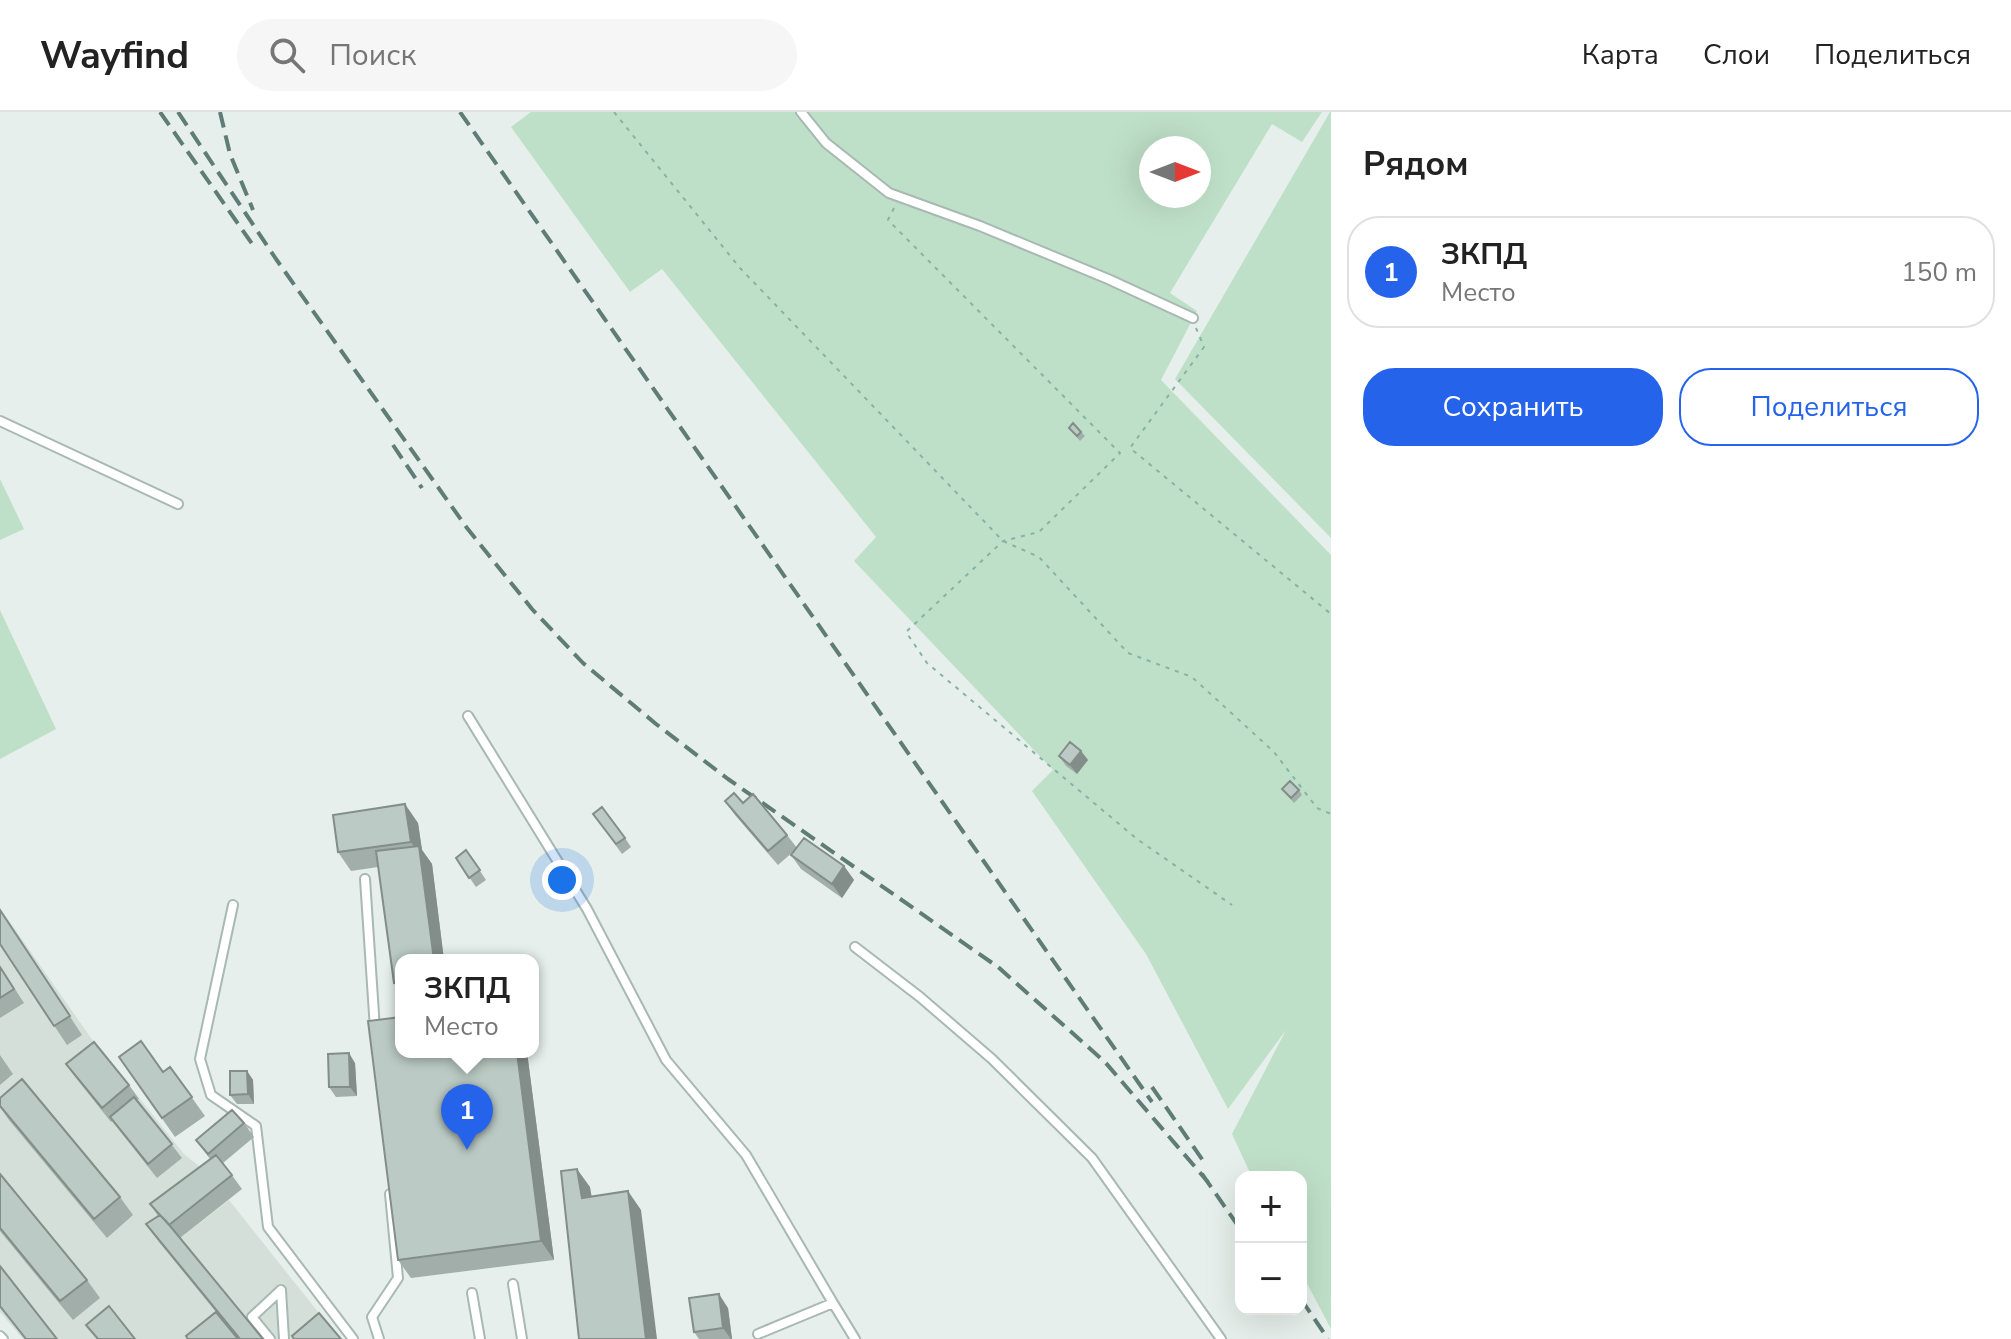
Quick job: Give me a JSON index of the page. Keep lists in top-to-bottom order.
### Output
{
  "north": "right",
  "page": {
    "header": "Wayfind",
    "search": "Поиск",
    "nav": ["Карта", "Слои", "Поделиться"],
    "heading": "Рядом",
    "list": [
      {
        "mark": "1",
        "name": "ЗКПД",
        "note": "Место",
        "value": "150 m"
      }
    ],
    "buttons": ["Сохранить", "Поделиться"],
    "popup": ["ЗКПД", "Место"],
    "pins": "1",
    "map_buttons": ["+", "−"]
  }
}
